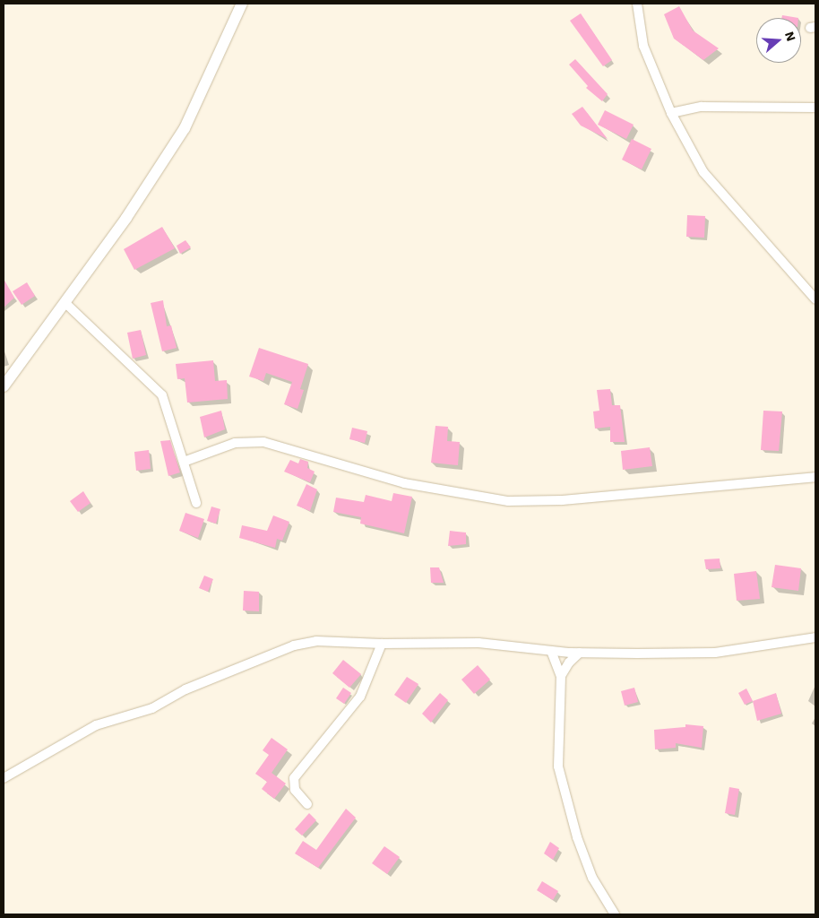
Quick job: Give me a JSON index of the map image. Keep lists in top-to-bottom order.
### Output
{
  "north": "right"
}
